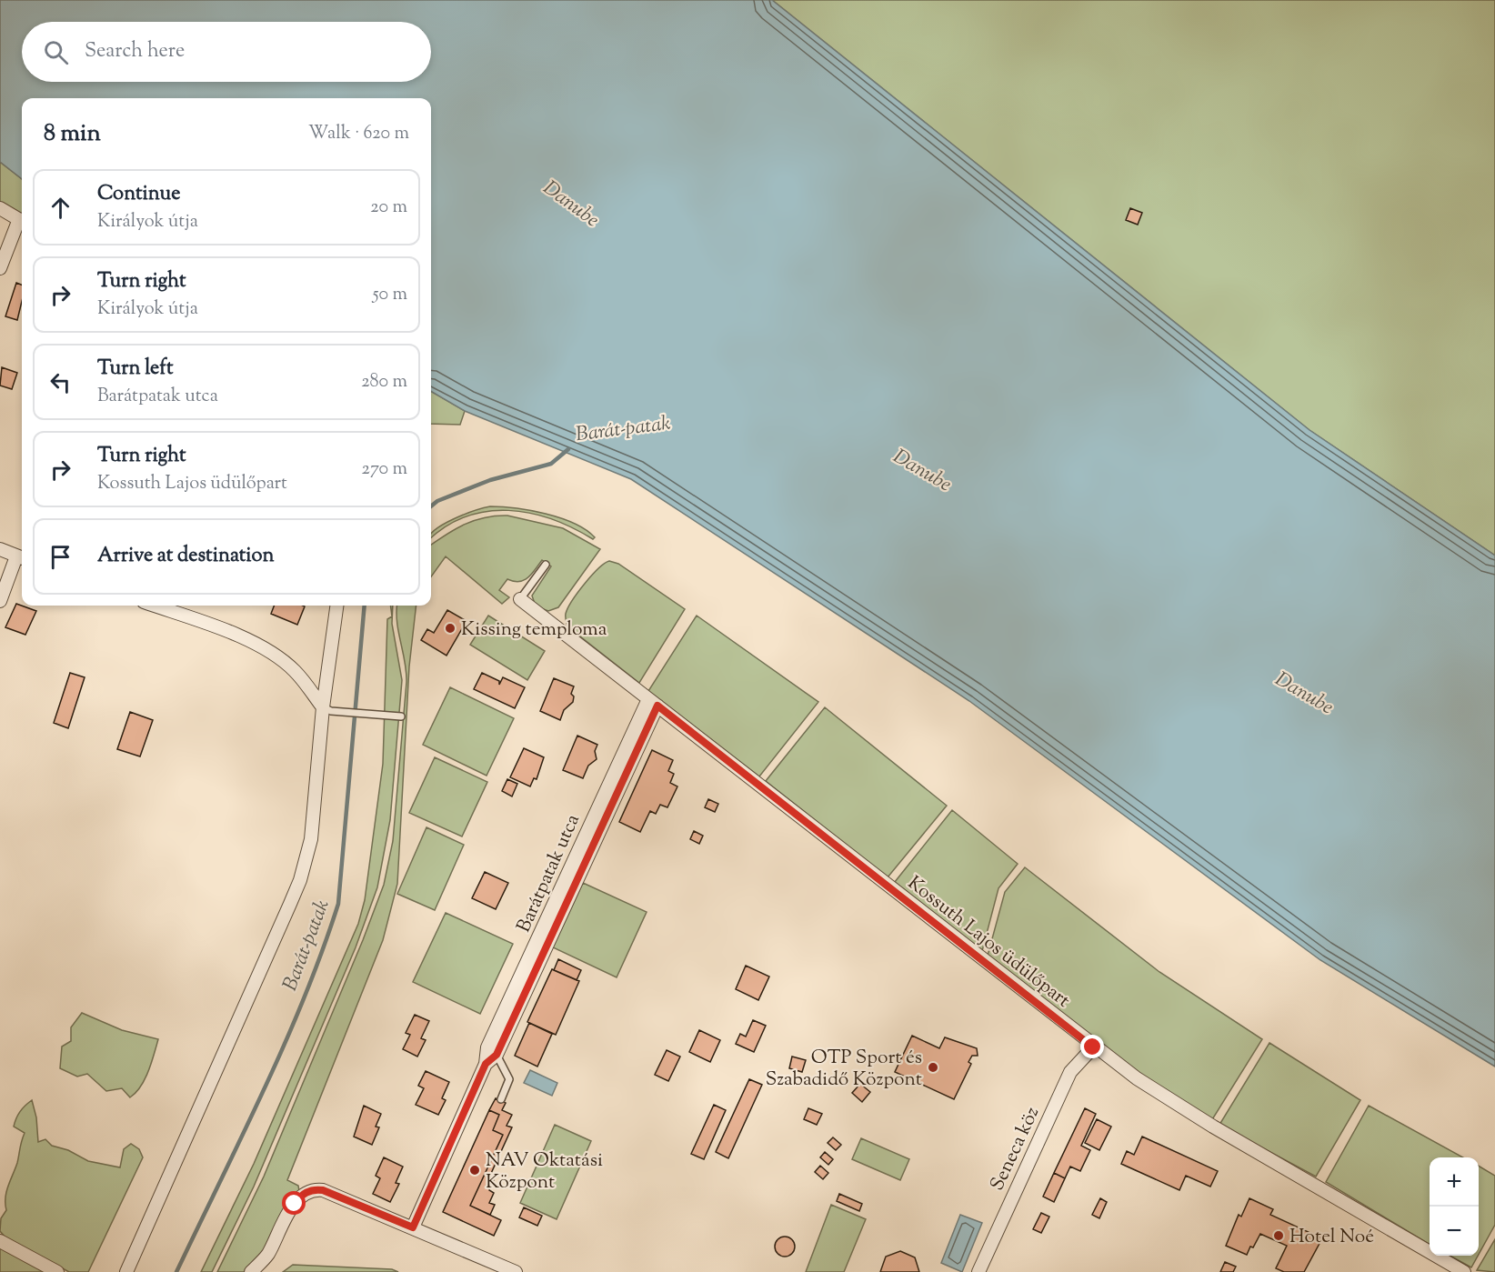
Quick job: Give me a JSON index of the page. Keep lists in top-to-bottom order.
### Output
{
  "streets": {
    "street": ["Barátpatak utca", "Kossuth Lajos üdülőpart", "Seneca köz"]
  },
  "crossings": [
    ["Barátpatak utca", "Kossuth Lajos üdülőpart"],
    ["Kossuth Lajos üdülőpart", "Seneca köz"]
  ],
  "water": ["Danube", "Barát-patak"],
  "places": [
    "Kissing temploma",
    "OTP Sport és Szabadidő Központ",
    "NAV Oktatási Központ",
    "Hotel Noé"
  ],
  "page": {
    "search": "Search here",
    "heading": ["8 min", "Walk · 620 m"],
    "list": [
      ["Continue", "Királyok útja", "20 m"],
      ["Turn right", "Királyok útja", "50 m"],
      ["Turn left", "Barátpatak utca", "280 m"],
      ["Turn right", "Kossuth Lajos üdülőpart", "270 m"],
      "Arrive at destination"
    ],
    "map_buttons": ["+", "−"]
  }
}
